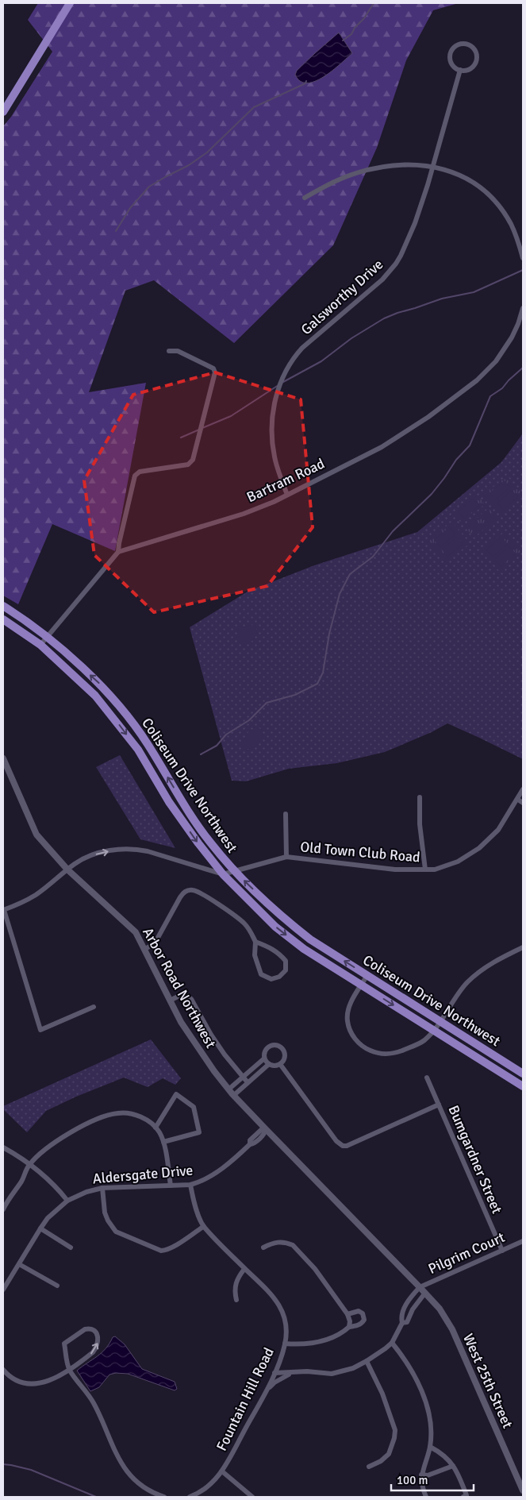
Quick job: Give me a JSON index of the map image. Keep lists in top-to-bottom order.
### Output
{
  "streets": {
    "main road": ["Coliseum Drive Northwest"],
    "street": [
      "Galsworthy Drive",
      "Bartram Road",
      "Old Town Club Road",
      "Arbor Road Northwest",
      "Bumgardner Street",
      "Aldersgate Drive",
      "Pilgrim Court",
      "West 25th Street",
      "Fountain Hill Road"
    ]
  },
  "crossings": [
    ["Galsworthy Drive", "Bartram Road"],
    ["Coliseum Drive Northwest", "Old Town Club Road"],
    ["Arbor Road Northwest", "Aldersgate Drive"],
    ["Arbor Road Northwest", "Pilgrim Court"],
    ["Arbor Road Northwest", "West 25th Street"],
    ["Bumgardner Street", "Pilgrim Court"],
    ["Aldersgate Drive", "Fountain Hill Road"],
    ["Pilgrim Court", "West 25th Street"]
  ],
  "scale_bar": "100 m"
}
